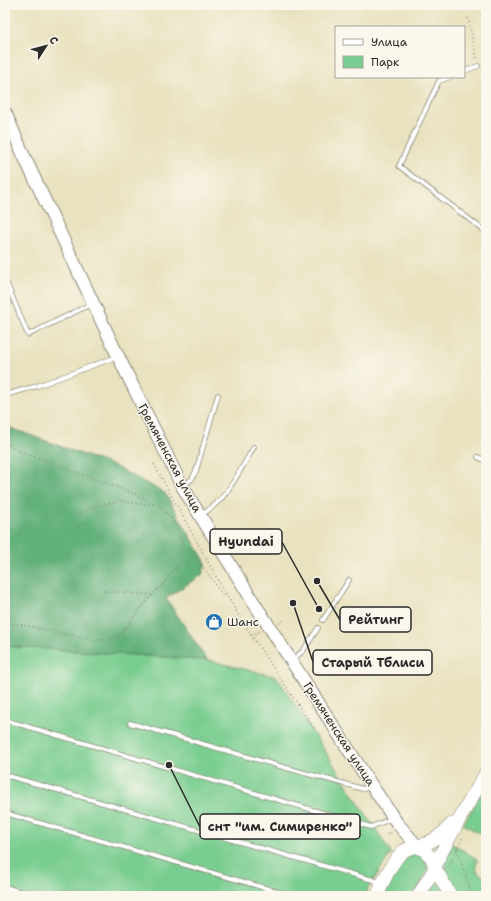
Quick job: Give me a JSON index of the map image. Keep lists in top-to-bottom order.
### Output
{
  "streets": {
    "main road": ["Гремяченская улица"]
  },
  "places": {
    "other": [
      "Рейтинг",
      "Старый Тблиси",
      "Hyundai",
      "снт \"им. Симиренко\""
    ],
    "shop": ["Шанс"]
  },
  "legend": ["Улица", "Парк"],
  "north": "top right"
}
